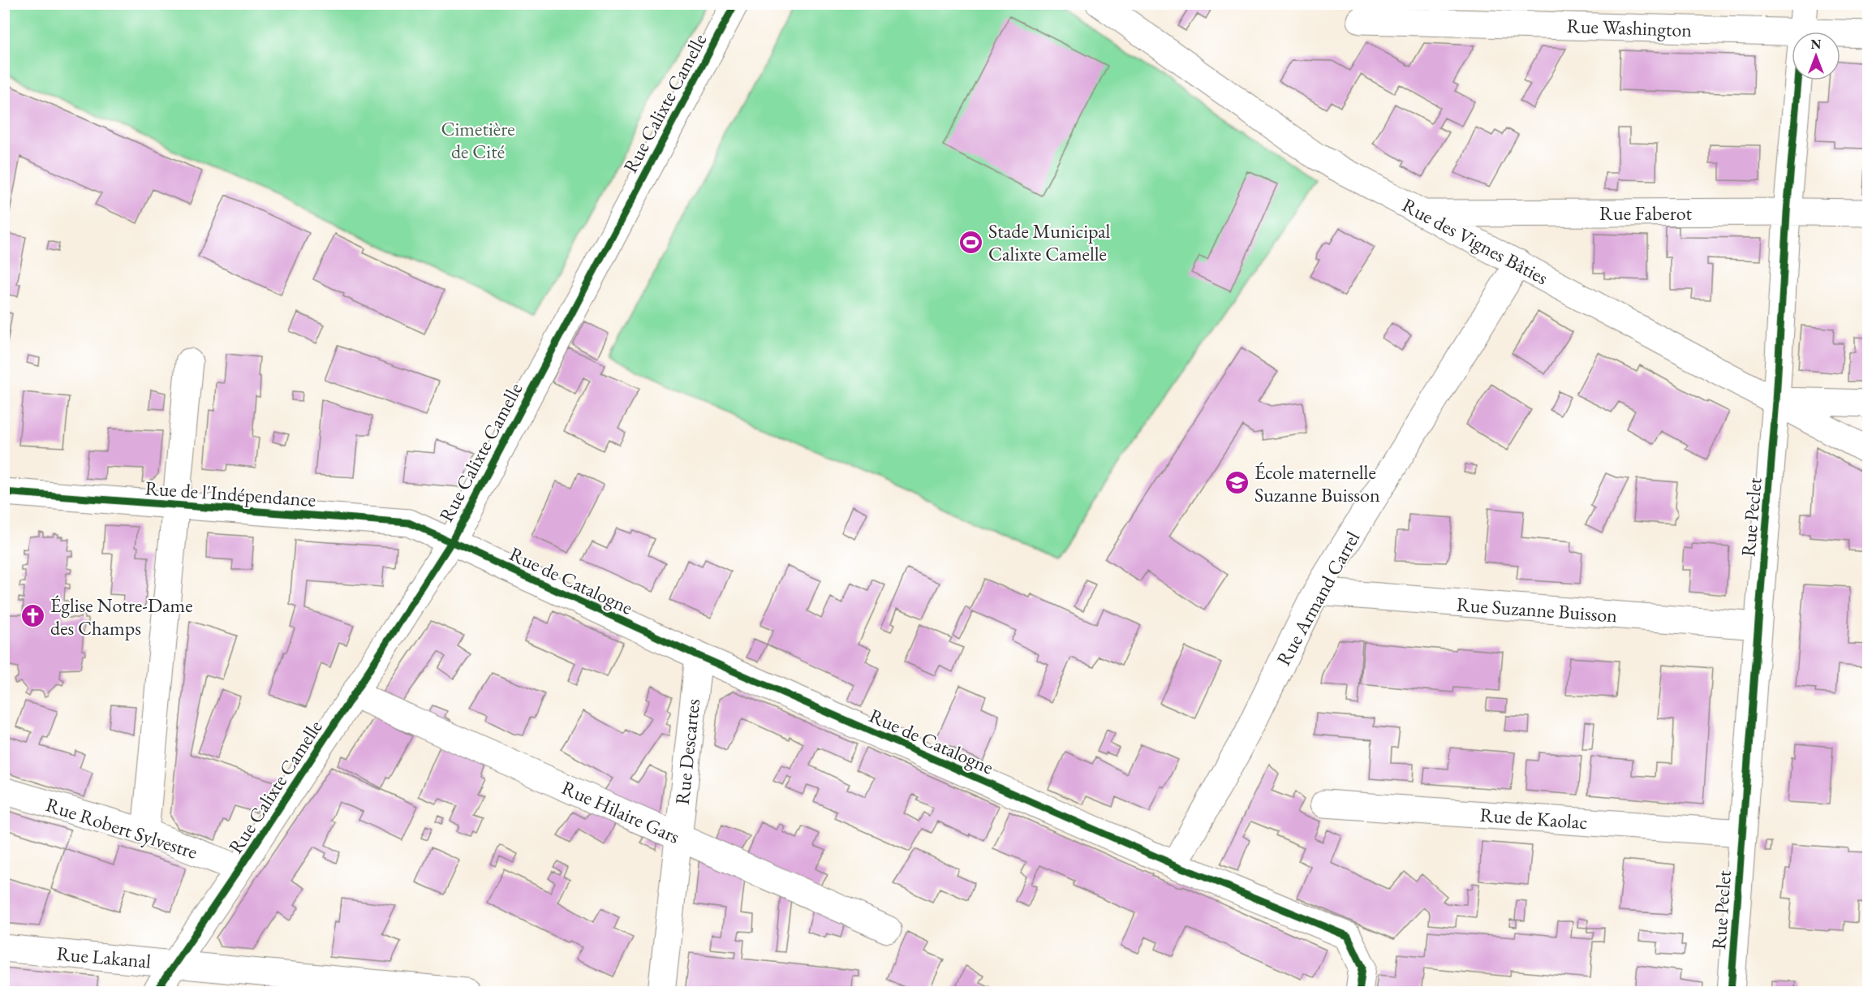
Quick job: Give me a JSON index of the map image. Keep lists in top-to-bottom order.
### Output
{
  "streets": {
    "street": [
      "Rue Washington",
      "Rue Calixte Camelle",
      "Rue Faberot",
      "Rue des Vignes Bâties",
      "Rue de l'Indépendance",
      "Rue Peclet",
      "Rue de Catalogne",
      "Rue Armand Carrel",
      "Rue Suzanne Buisson",
      "Rue Descartes",
      "Rue Hilaire Gars",
      "Rue de Kaolac",
      "Rue Robert Sylvestre",
      "Rue Lakanal"
    ]
  },
  "crossings": [
    ["Rue Calixte Camelle", "Rue de l'Indépendance"],
    ["Rue Calixte Camelle", "Rue de Catalogne"],
    ["Rue Calixte Camelle", "Rue Hilaire Gars"],
    ["Rue Calixte Camelle", "Rue Robert Sylvestre"],
    ["Rue Calixte Camelle", "Rue Lakanal"],
    ["Rue Faberot", "Rue des Vignes Bâties"],
    ["Rue Faberot", "Rue Peclet"],
    ["Rue des Vignes Bâties", "Rue Peclet"],
    ["Rue des Vignes Bâties", "Rue Armand Carrel"],
    ["Rue de l'Indépendance", "Rue de Catalogne"],
    ["Rue Peclet", "Rue Suzanne Buisson"],
    ["Rue Peclet", "Rue de Kaolac"],
    ["Rue de Catalogne", "Rue Armand Carrel"],
    ["Rue de Catalogne", "Rue Descartes"],
    ["Rue Armand Carrel", "Rue Suzanne Buisson"],
    ["Rue Descartes", "Rue Hilaire Gars"]
  ],
  "parks": ["Cimetière de Cité"],
  "places": {
    "sports": ["Stade Municipal Calixte Camelle"],
    "school or university": ["École maternelle Suzanne Buisson"],
    "church": ["Église Notre-Dame des Champs"]
  },
  "north": "top"
}
